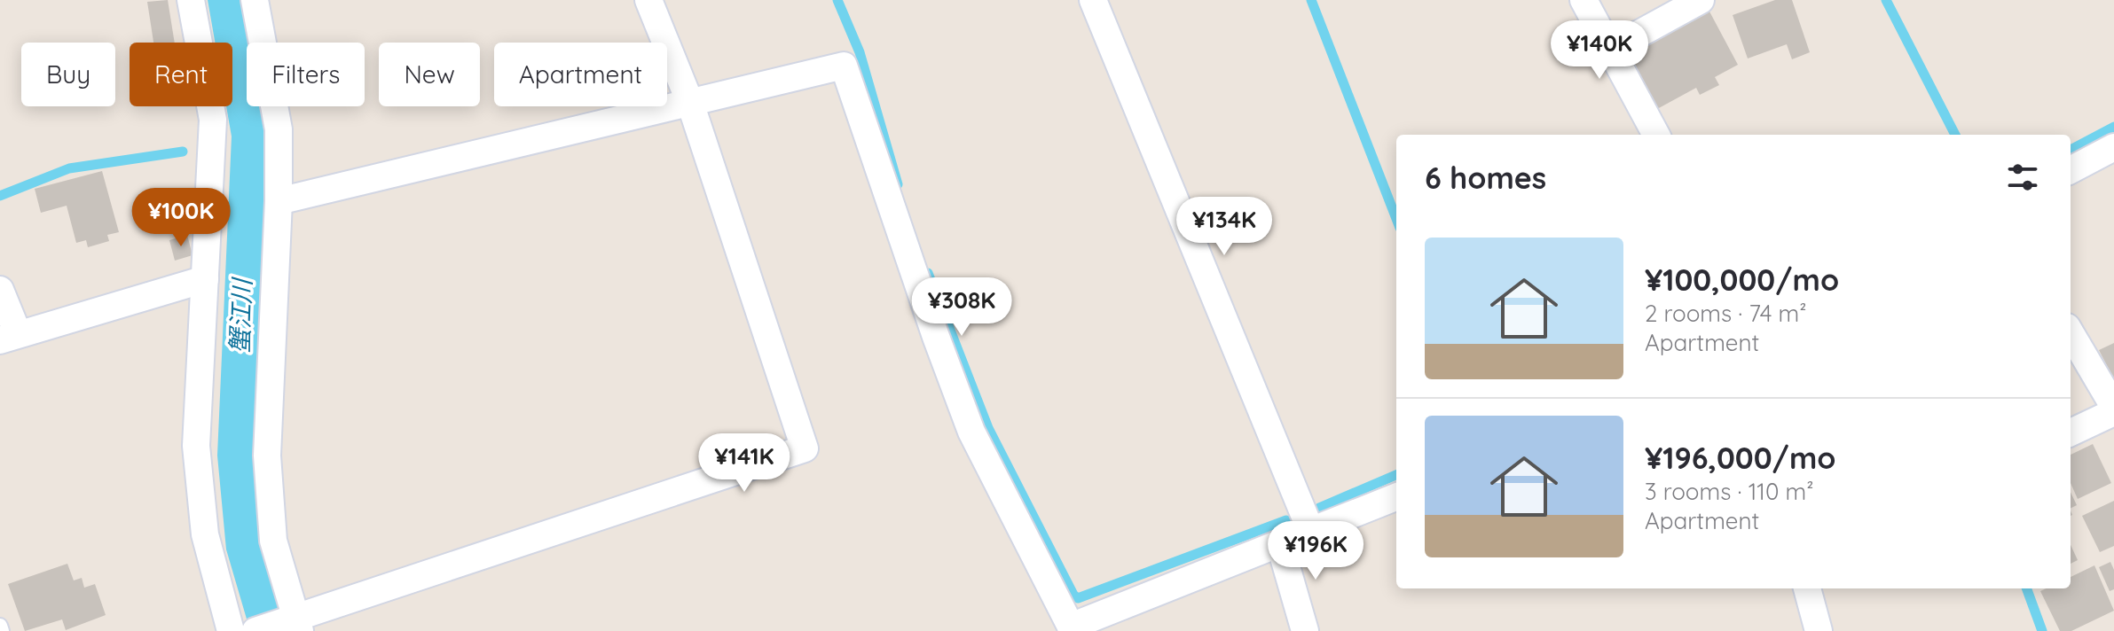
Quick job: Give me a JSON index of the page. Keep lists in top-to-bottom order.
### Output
{
  "water": ["蟹江川"],
  "page": {
    "price": [
      "¥140K",
      "¥100K",
      "¥134K",
      "¥308K",
      "¥141K",
      "¥196K"
    ],
    "chip": [
      "Buy",
      "Rent",
      "Filters",
      "New",
      "Apartment"
    ],
    "heading": "6 homes",
    "list": [
      {
        "name": "¥100,000/mo",
        "note": "2 rooms · 74 m² · Apartment"
      },
      {
        "name": "¥196,000/mo",
        "note": "3 rooms · 110 m² · Apartment"
      }
    ]
  }
}
